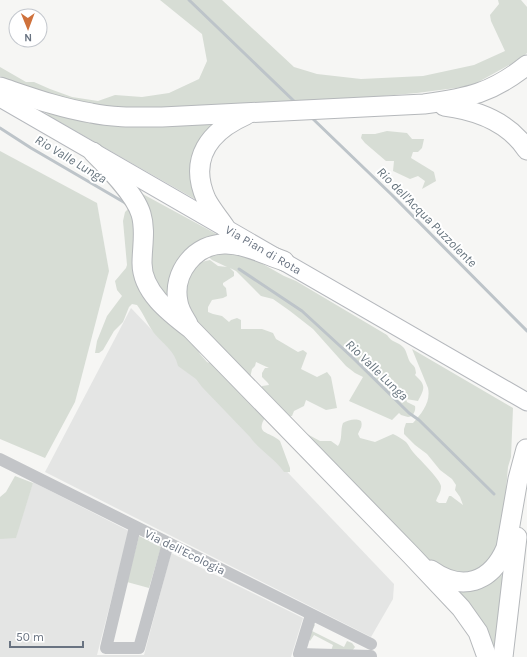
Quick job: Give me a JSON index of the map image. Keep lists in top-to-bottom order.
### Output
{
  "streets": {
    "main road": ["Via Pian di Rota"],
    "street": ["Via dell'Ecologia"]
  },
  "water": ["Rio Valle Lunga", "Rio dell'Acqua Puzzolente"],
  "scale_bar": "50 m",
  "north": "bottom"
}
